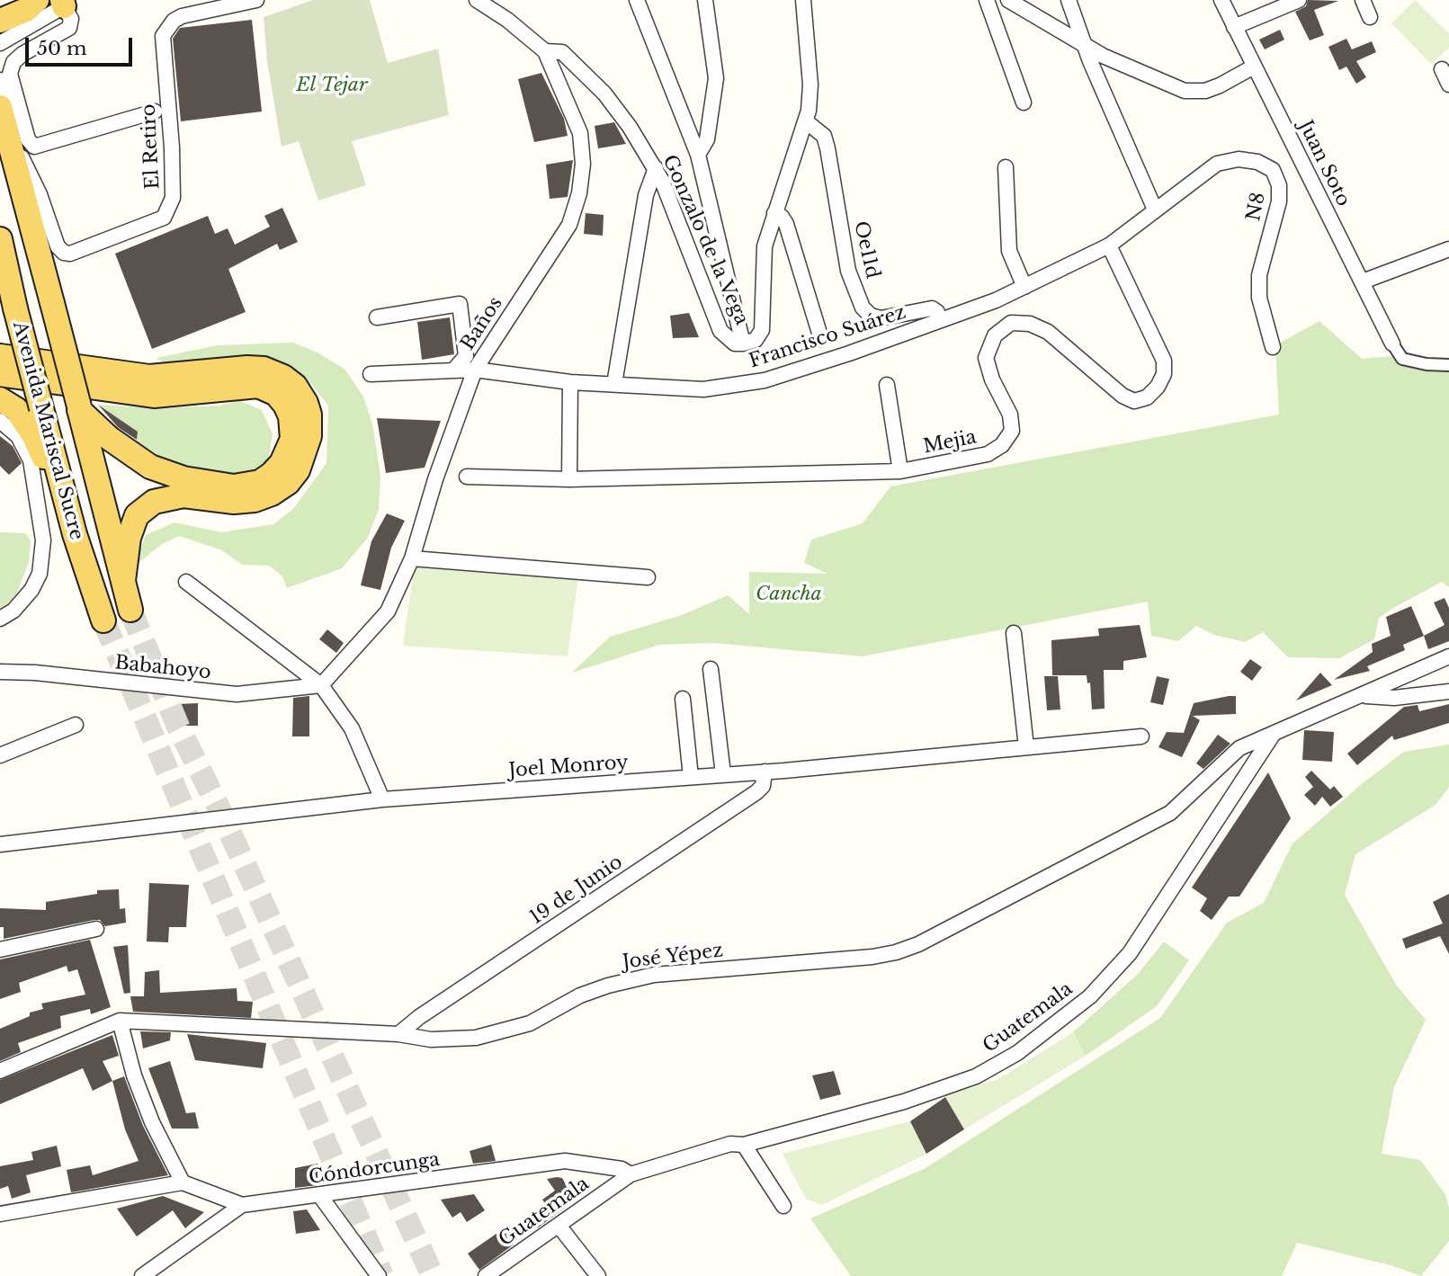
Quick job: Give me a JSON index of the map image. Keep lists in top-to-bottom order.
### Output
{
  "streets": {
    "main road": ["Avenida Mariscal Sucre"],
    "street": [
      "El Retiro",
      "Juan Soto",
      "N8",
      "Gonzalo de la Vega",
      "Oe11d",
      "Baños",
      "Francisco Suárez",
      "Mejia",
      "Babahoyo",
      "Joel Monroy",
      "19 de Junio",
      "José Yépez",
      "Guatemala",
      "Cóndorcunga"
    ]
  },
  "crossings": [
    ["N8", "Francisco Suárez"],
    ["Gonzalo de la Vega", "Oe11d"],
    ["Gonzalo de la Vega", "Baños"],
    ["Oe11d", "Francisco Suárez"],
    ["Baños", "Francisco Suárez"],
    ["Baños", "Babahoyo"],
    ["Francisco Suárez", "Mejia"],
    ["Joel Monroy", "19 de Junio"],
    ["19 de Junio", "José Yépez"],
    ["José Yépez", "Guatemala"],
    ["Guatemala", "Cóndorcunga"]
  ],
  "parks": ["El Tejar", "Cancha"],
  "scale_bar": "50 m"
}
